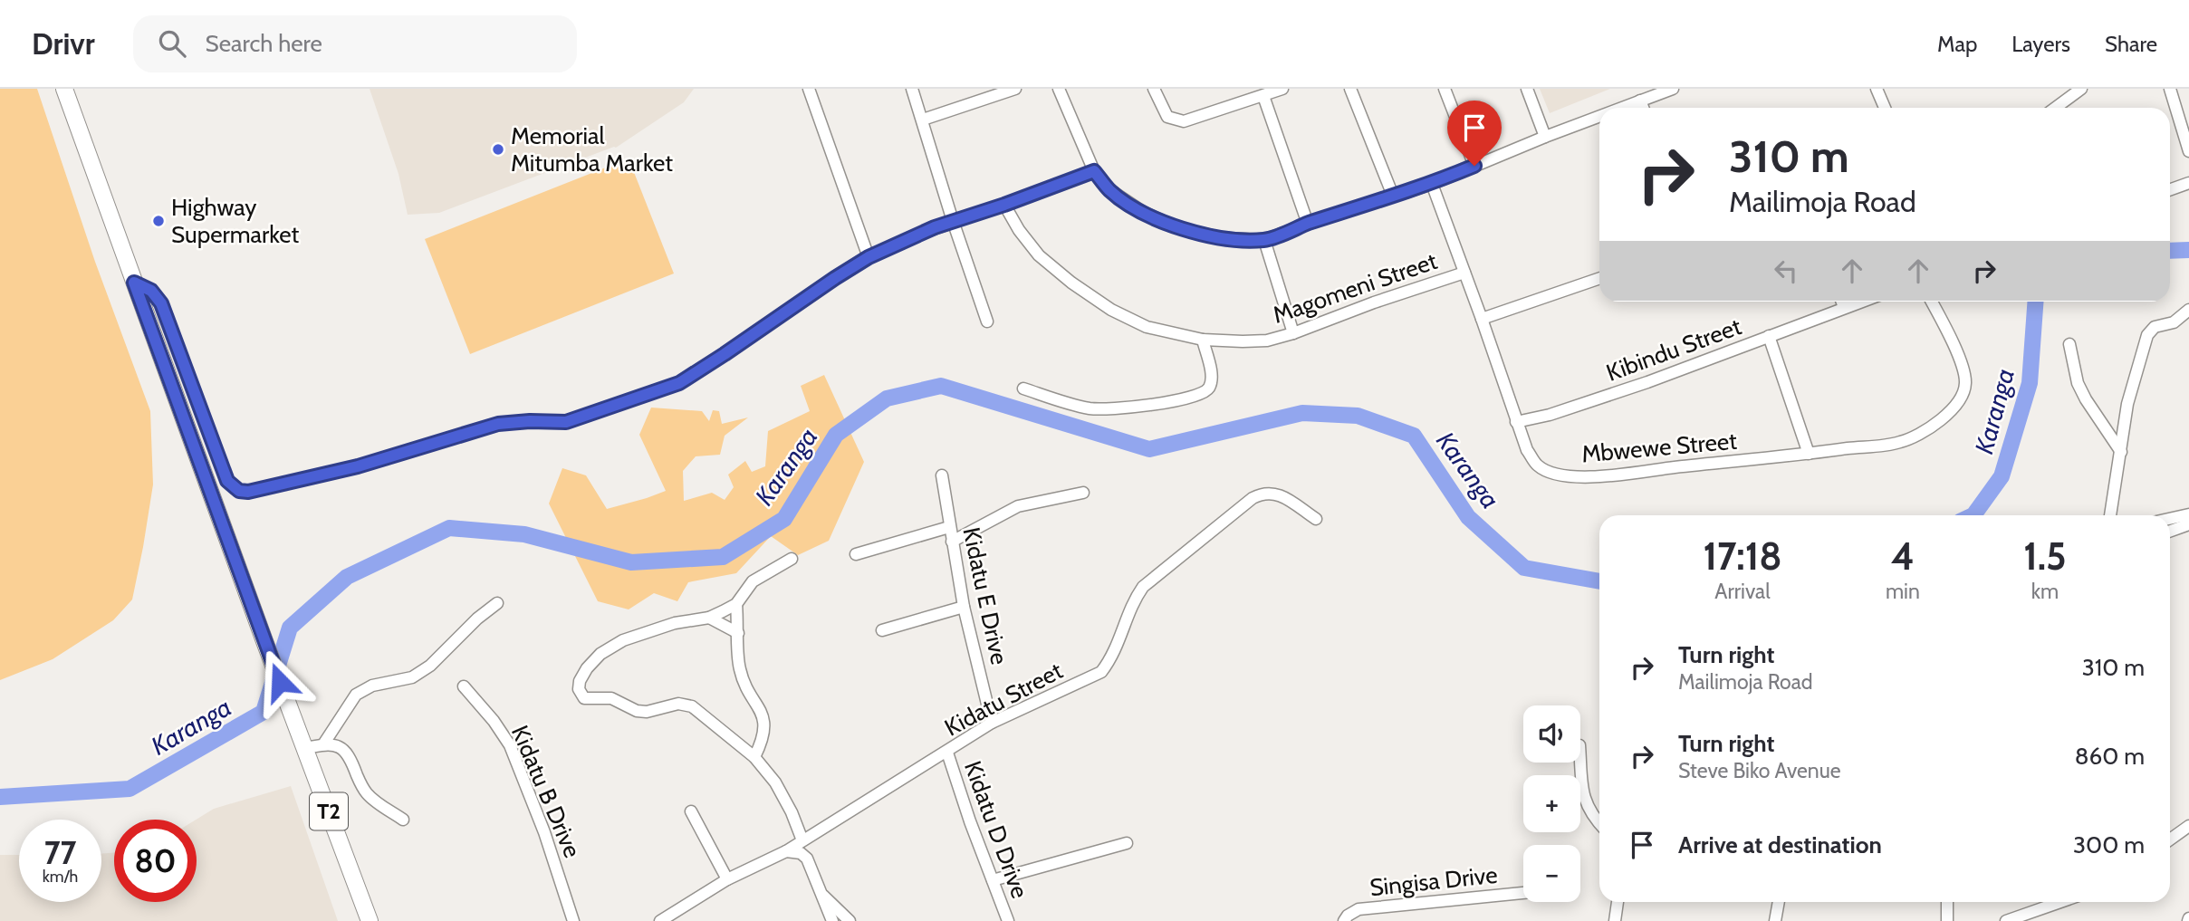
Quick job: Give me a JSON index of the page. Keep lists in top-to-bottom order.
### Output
{
  "streets": {
    "highway": ["T2"],
    "street": [
      "Magomeni Street",
      "Kibindu Street",
      "Mbwewe Street",
      "Kidatu E Drive",
      "Kidatu Street",
      "Kidatu B Drive",
      "Kidatu D Drive",
      "Singisa Drive"
    ]
  },
  "crossings": [
    ["Magomeni Street", "Mbwewe Street"],
    ["Kibindu Street", "Mbwewe Street"],
    ["Kidatu E Drive", "Kidatu Street"],
    ["Kidatu Street", "Kidatu D Drive"]
  ],
  "water": ["Karanga"],
  "places": ["Memorial Mitumba Market", "Highway Supermarket"],
  "page": {
    "header": "Drivr",
    "search": "Search here",
    "nav": ["Map", "Layers", "Share"],
    "turn": ["310 m", "Mailimoja Road"],
    "eta": [
      "17:18",
      "Arrival",
      "4",
      "min",
      "1.5",
      "km"
    ],
    "list": [
      {
        "name": "Turn right",
        "note": "Mailimoja Road",
        "value": "310 m"
      },
      {
        "name": "Turn right",
        "note": "Steve Biko Avenue",
        "value": "860 m"
      },
      {
        "name": "Arrive at destination",
        "value": "300 m"
      }
    ],
    "map_buttons": ["+", "−"],
    "speed": "77 km/h",
    "limit": "80"
  }
}
